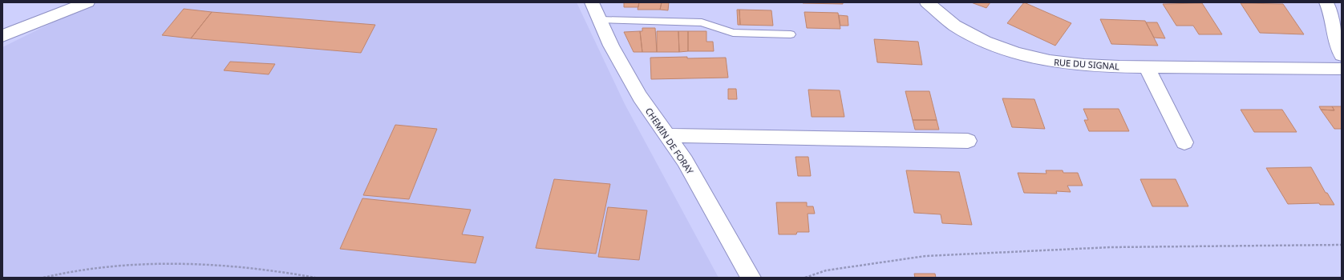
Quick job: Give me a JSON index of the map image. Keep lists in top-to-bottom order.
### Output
{
  "streets": {
    "street": ["RUE DU SIGNAL", "CHEMIN DE FORAY"]
  }
}
